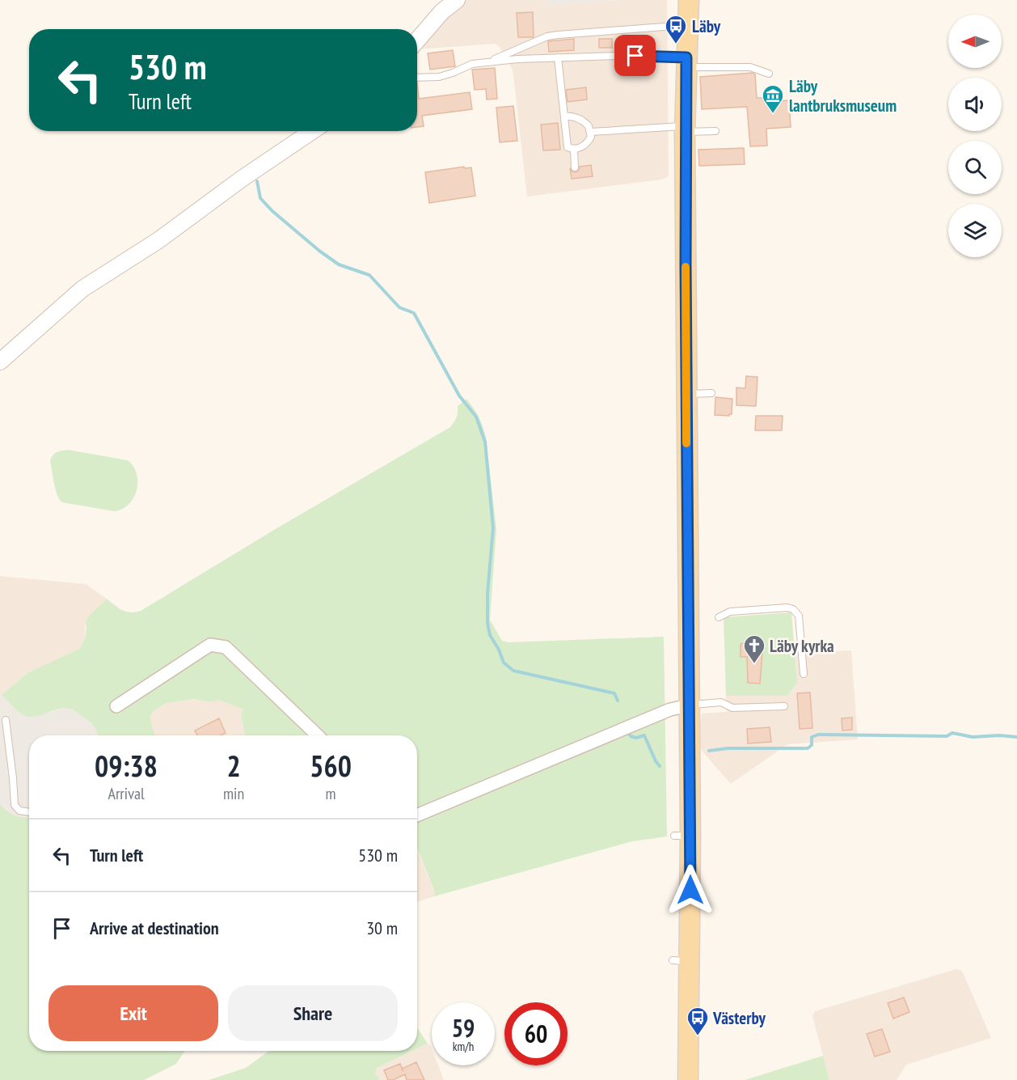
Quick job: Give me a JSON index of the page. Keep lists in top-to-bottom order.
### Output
{
  "places": {
    "bus stop": ["Läby", "Västerby"],
    "museum": ["Läby lantbruksmuseum"],
    "church": ["Läby kyrka"]
  },
  "north": "left",
  "page": {
    "turn": ["530 m", "Turn left"],
    "eta": [
      "09:38",
      "Arrival",
      "2",
      "min",
      "560",
      "m"
    ],
    "list": [
      {
        "name": "Turn left",
        "value": "530 m"
      },
      {
        "name": "Arrive at destination",
        "value": "30 m"
      }
    ],
    "buttons": ["Exit", "Share"],
    "speed": "59 km/h",
    "limit": "60"
  }
}
